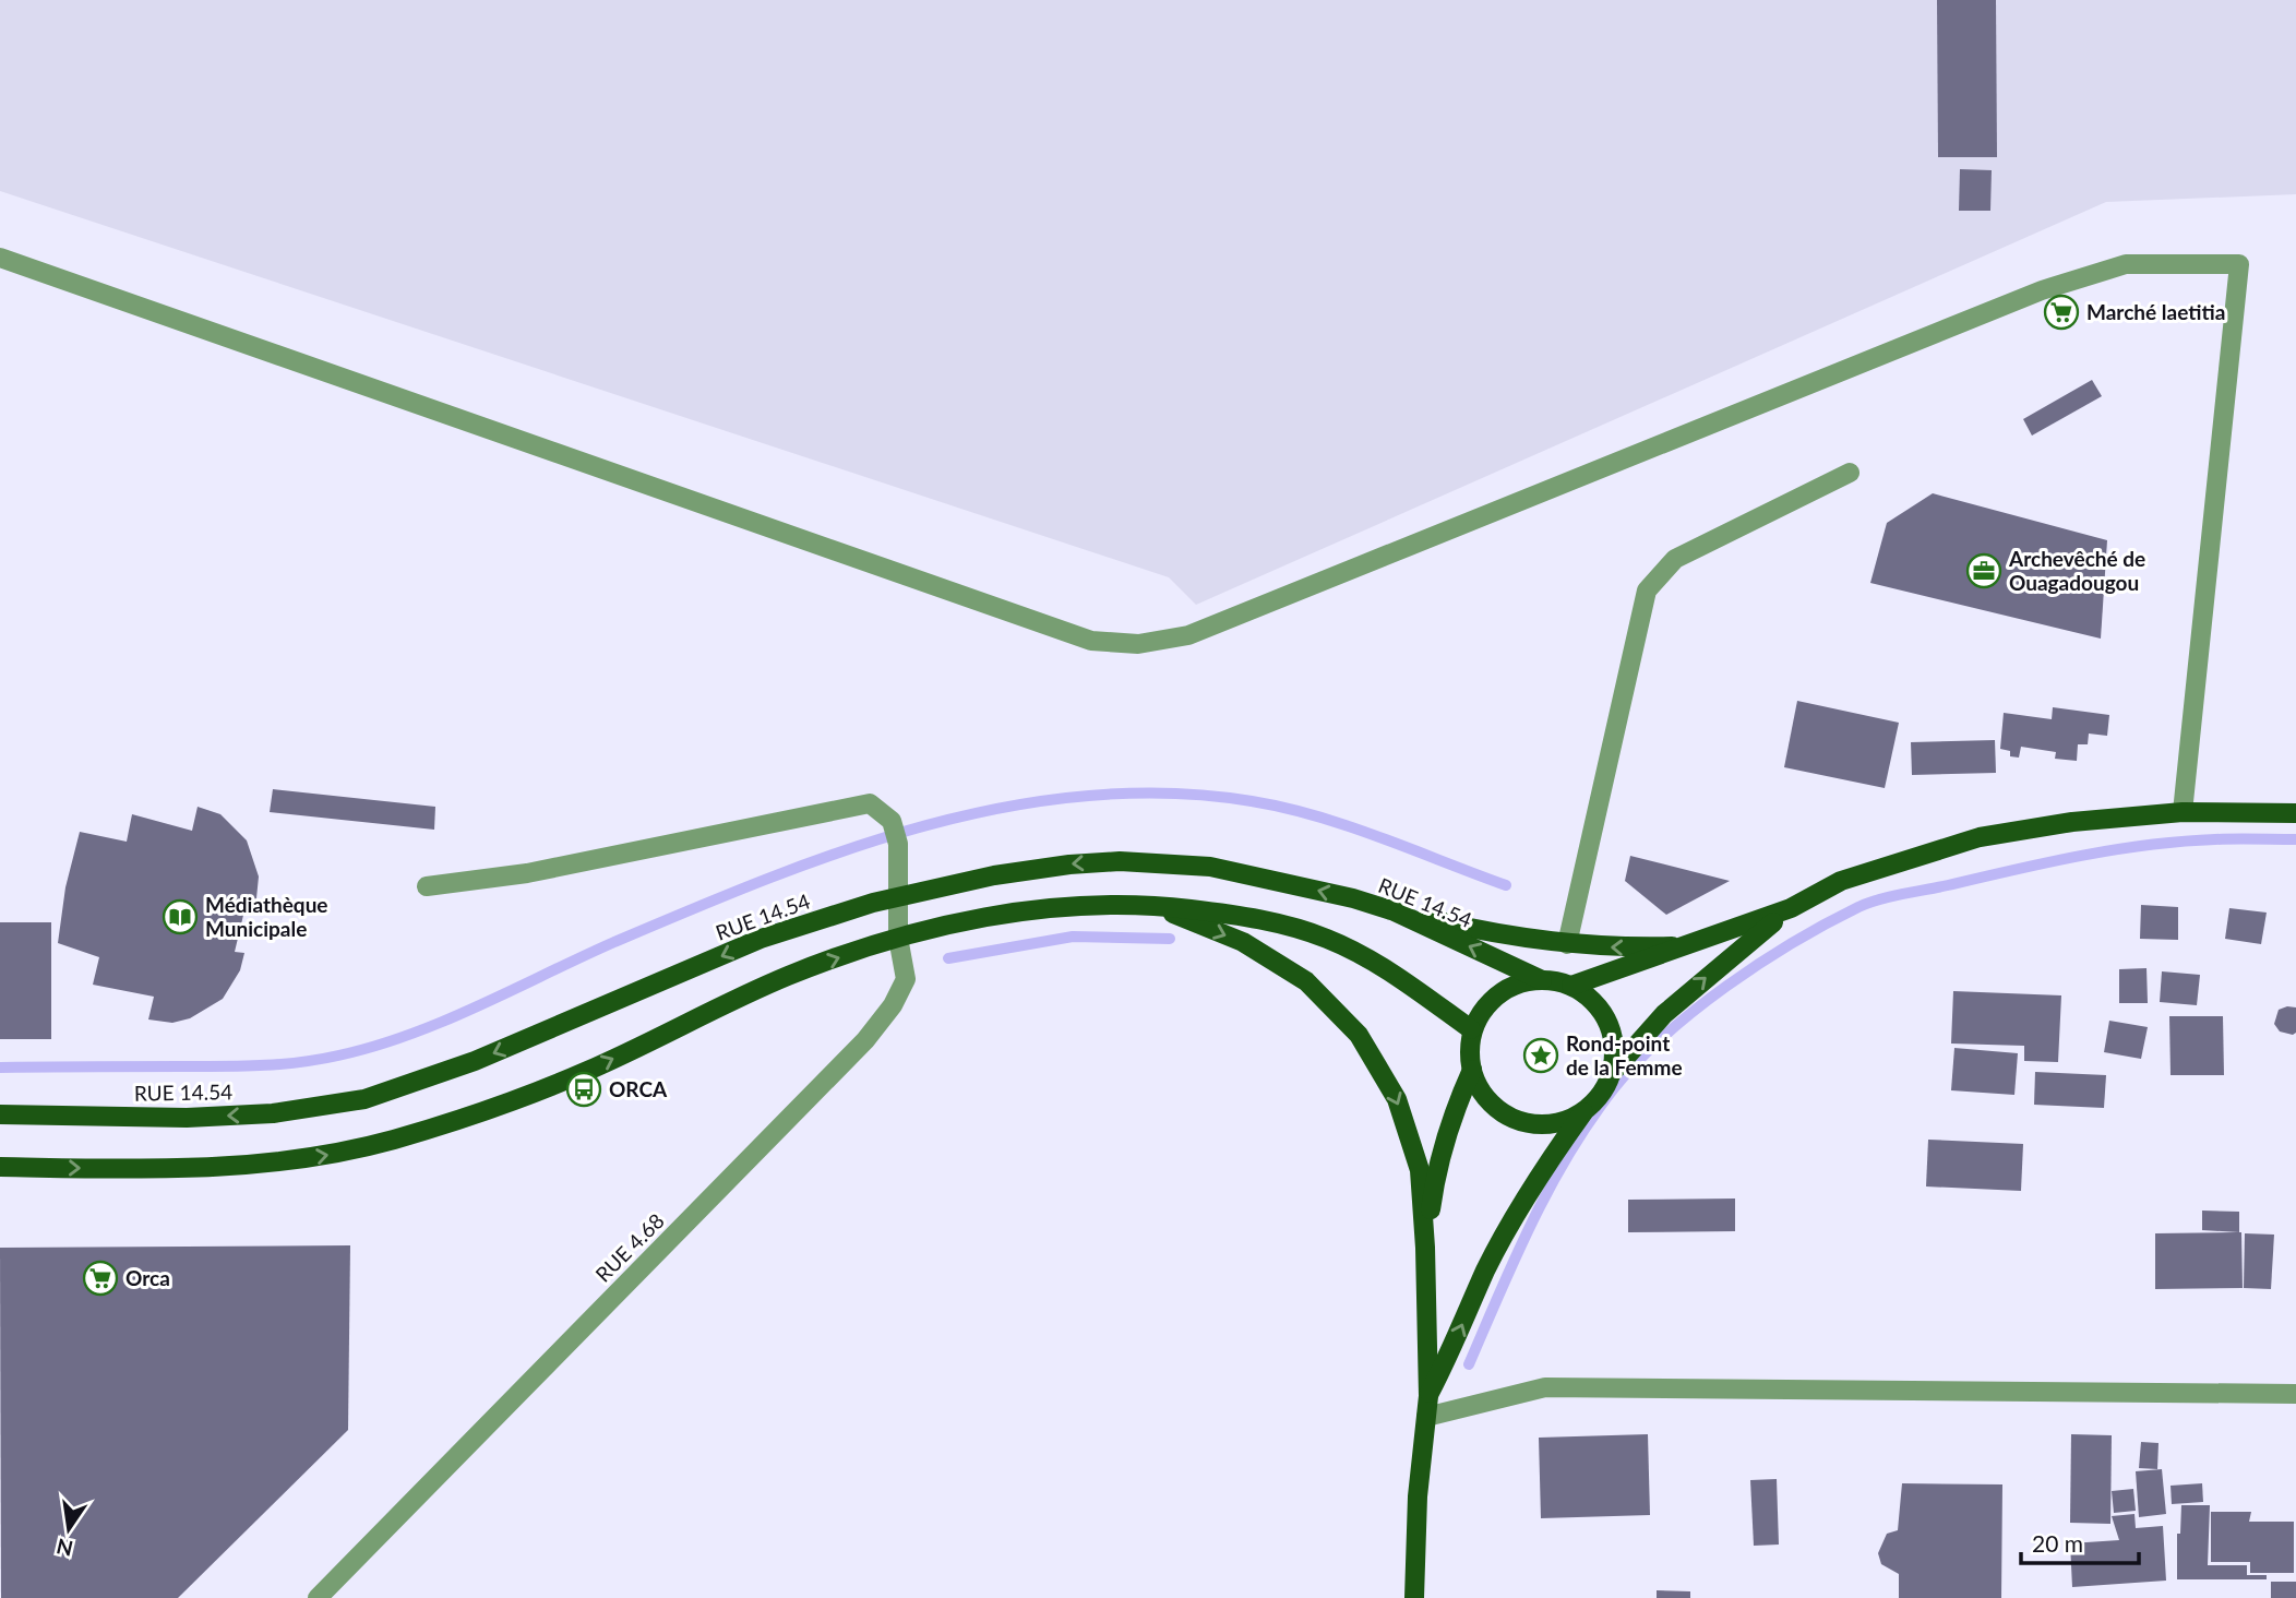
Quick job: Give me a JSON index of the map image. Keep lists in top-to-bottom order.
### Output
{
  "streets": {
    "main road": ["RUE 14.54"],
    "street": ["RUE 4.68"]
  },
  "crossings": [
    ["RUE 14.54", "RUE 4.68"]
  ],
  "places": {
    "supermarket": ["Marché laetitia", "Orca"],
    "office": ["Archevêché de Ouagadougou"],
    "library": ["Médiathèque Municipale"],
    "place": ["Rond-point de la Femme"],
    "bus stop": ["ORCA"]
  },
  "scale_bar": "20 m",
  "north": "bottom"
}
